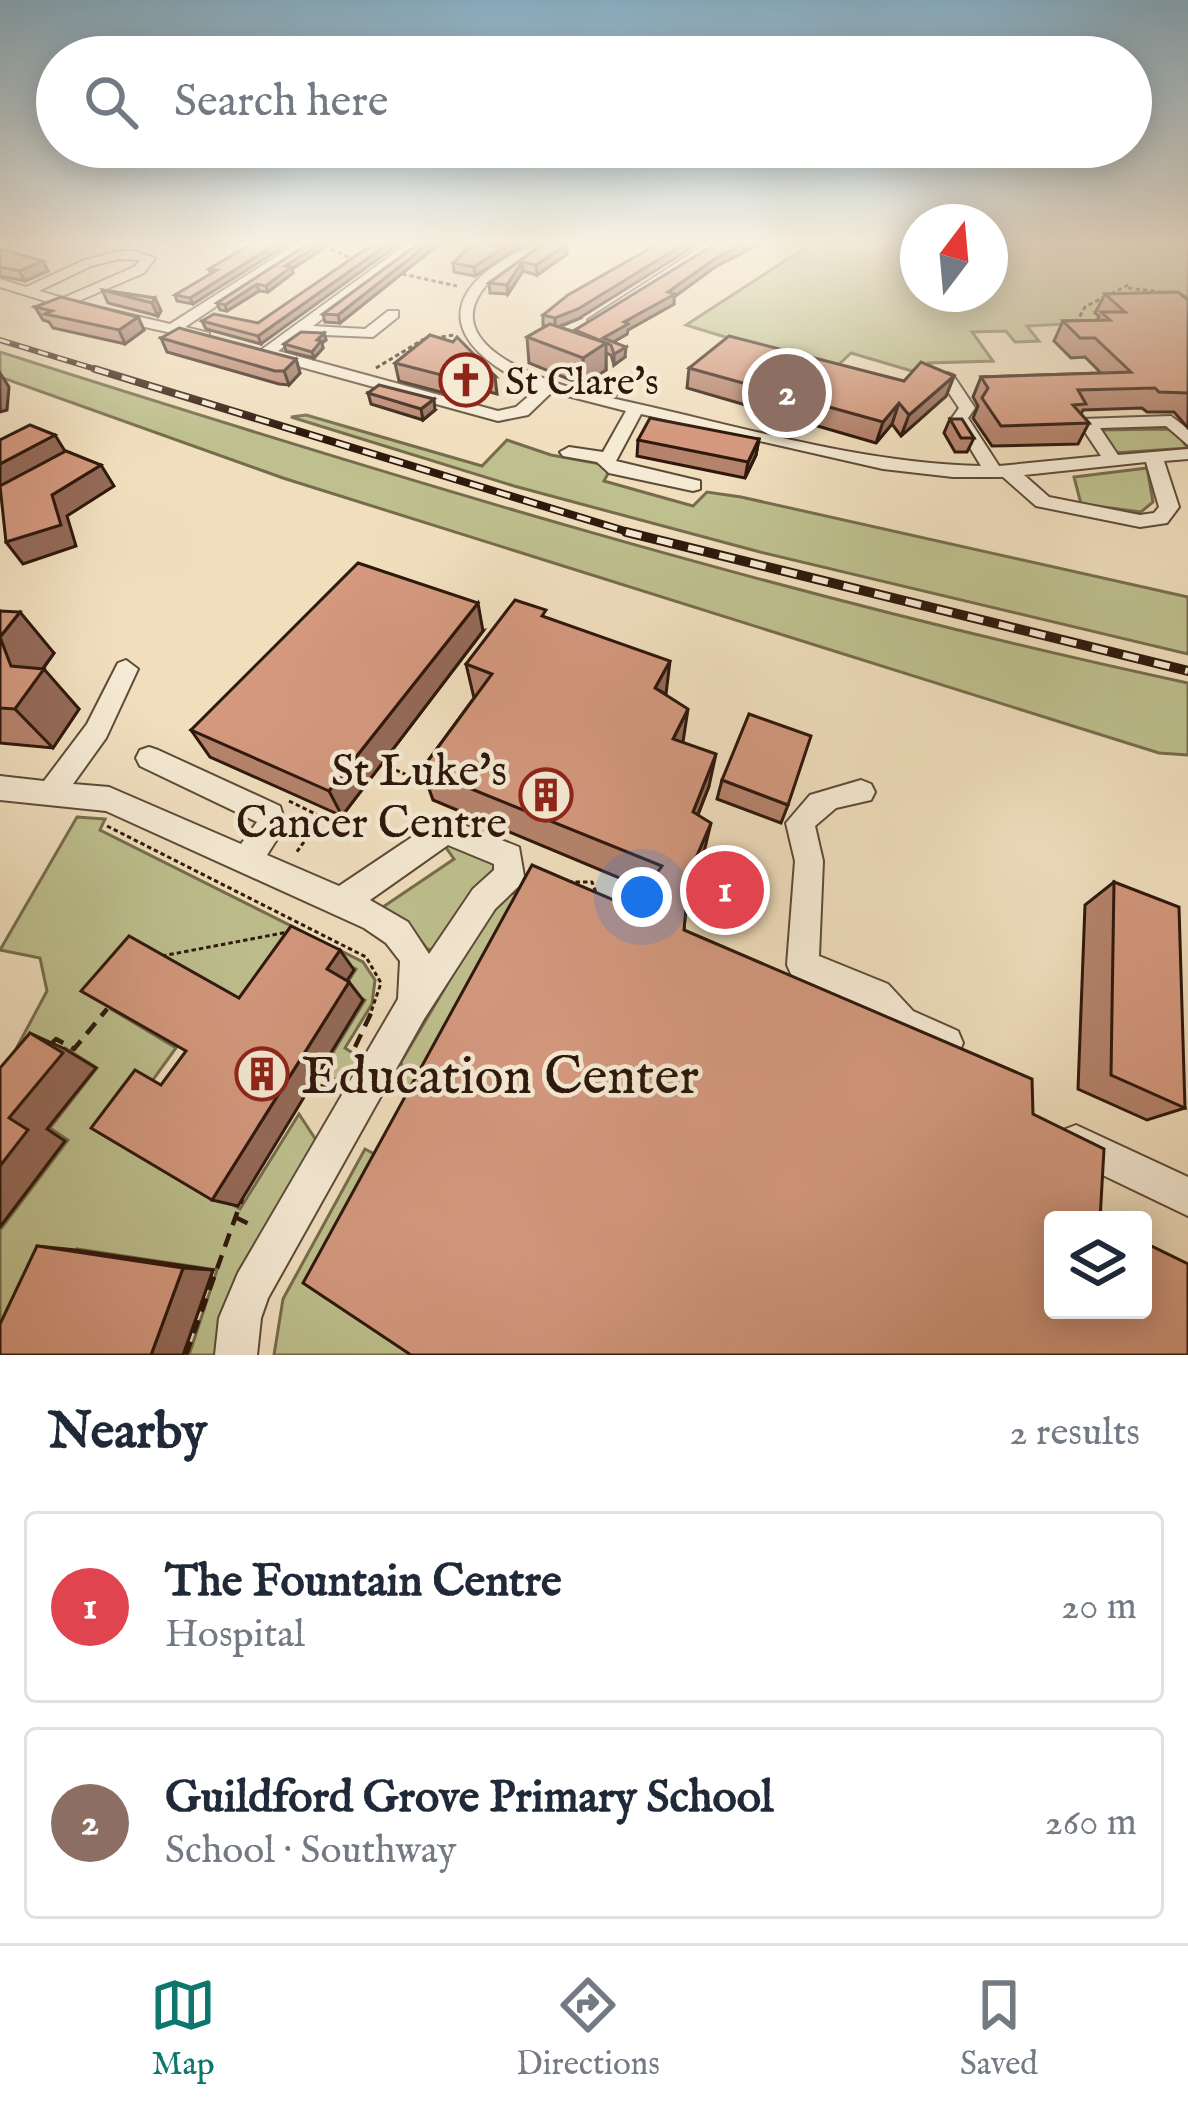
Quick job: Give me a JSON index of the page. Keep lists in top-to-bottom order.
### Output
{
  "places": {
    "church": ["St Clare's"],
    "building": ["St Luke's Cancer Centre", "Education Center"]
  },
  "north": "top",
  "page": {
    "search": "Search here",
    "pins": ["2", "1"],
    "heading": ["Nearby", "2 results"],
    "list": [
      {
        "mark": "1",
        "name": "The Fountain Centre",
        "note": "Hospital",
        "value": "20 m"
      },
      {
        "mark": "2",
        "name": "Guildford Grove Primary School",
        "note": "School · Southway",
        "value": "260 m"
      }
    ],
    "nav": ["Map", "Directions", "Saved"]
  }
}
